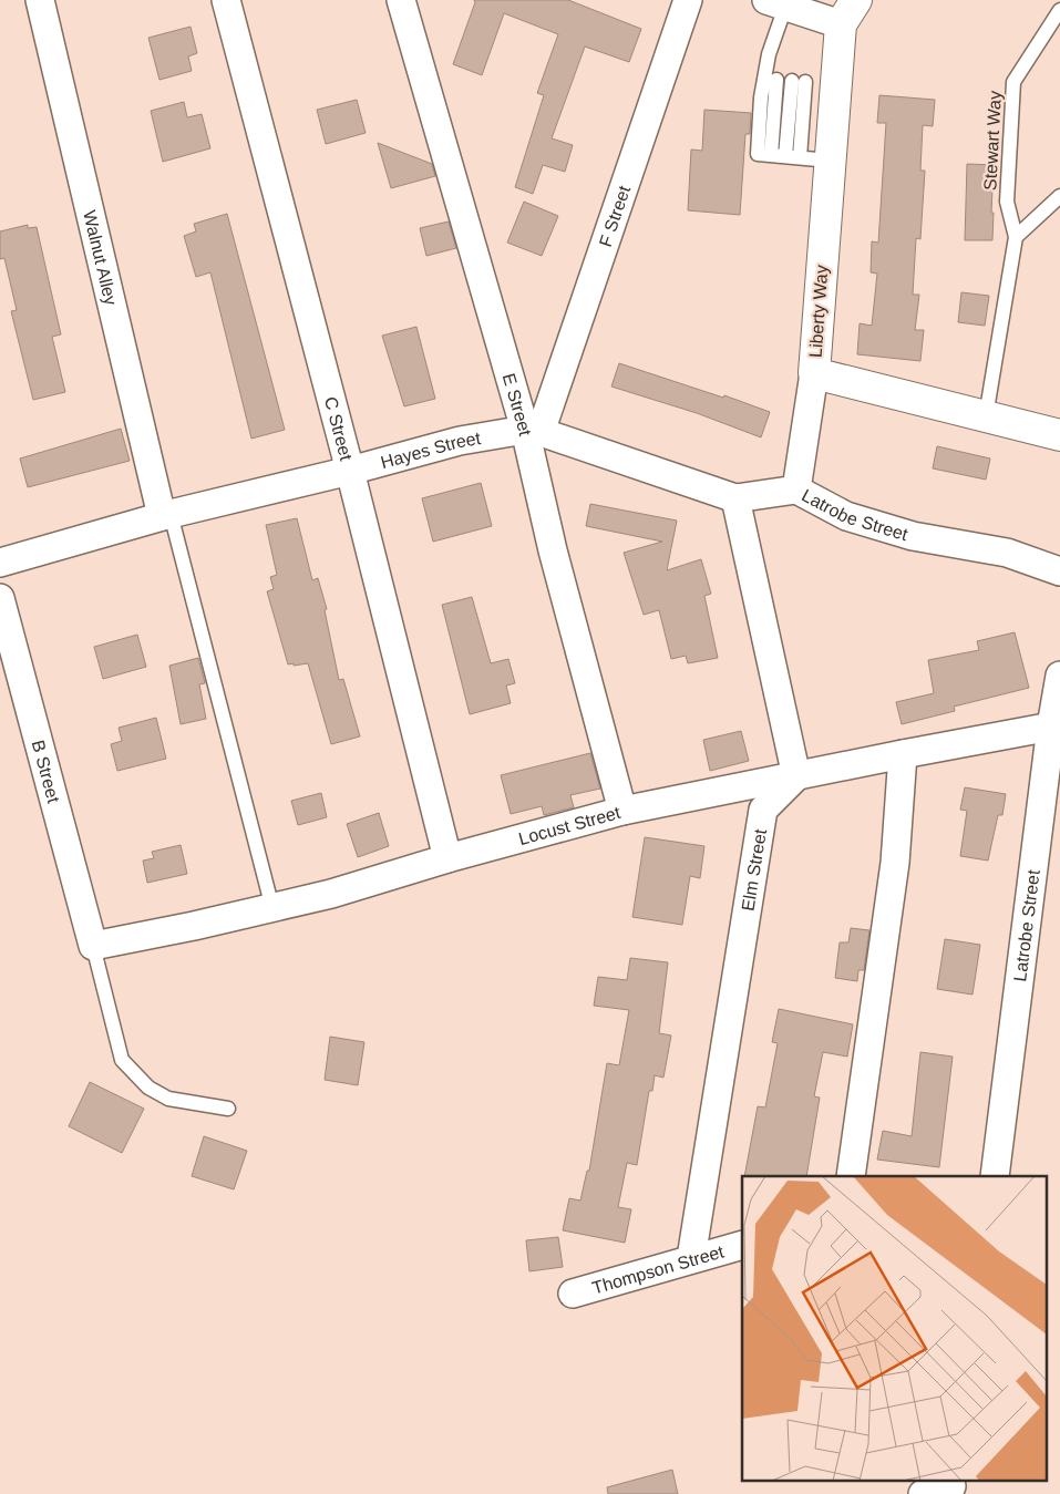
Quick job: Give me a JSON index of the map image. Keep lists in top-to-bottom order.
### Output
{
  "streets": {
    "street": [
      "F Street",
      "Walnut Alley",
      "Liberty Way",
      "E Street",
      "C Street",
      "Hayes Street",
      "Latrobe Street",
      "B Street",
      "Locust Street",
      "Elm Street",
      "Thompson Street"
    ],
    "lane": ["Stewart Way"]
  },
  "crossings": [
    ["Stewart Way", "Liberty Way"],
    ["F Street", "E Street"],
    ["F Street", "Hayes Street"],
    ["Walnut Alley", "Hayes Street"],
    ["Liberty Way", "Latrobe Street"],
    ["E Street", "Hayes Street"],
    ["E Street", "Locust Street"],
    ["C Street", "Hayes Street"],
    ["C Street", "Locust Street"],
    ["Hayes Street", "Latrobe Street"],
    ["Latrobe Street", "Locust Street"],
    ["B Street", "Locust Street"],
    ["Locust Street", "Elm Street"],
    ["Elm Street", "Thompson Street"]
  ]
}
